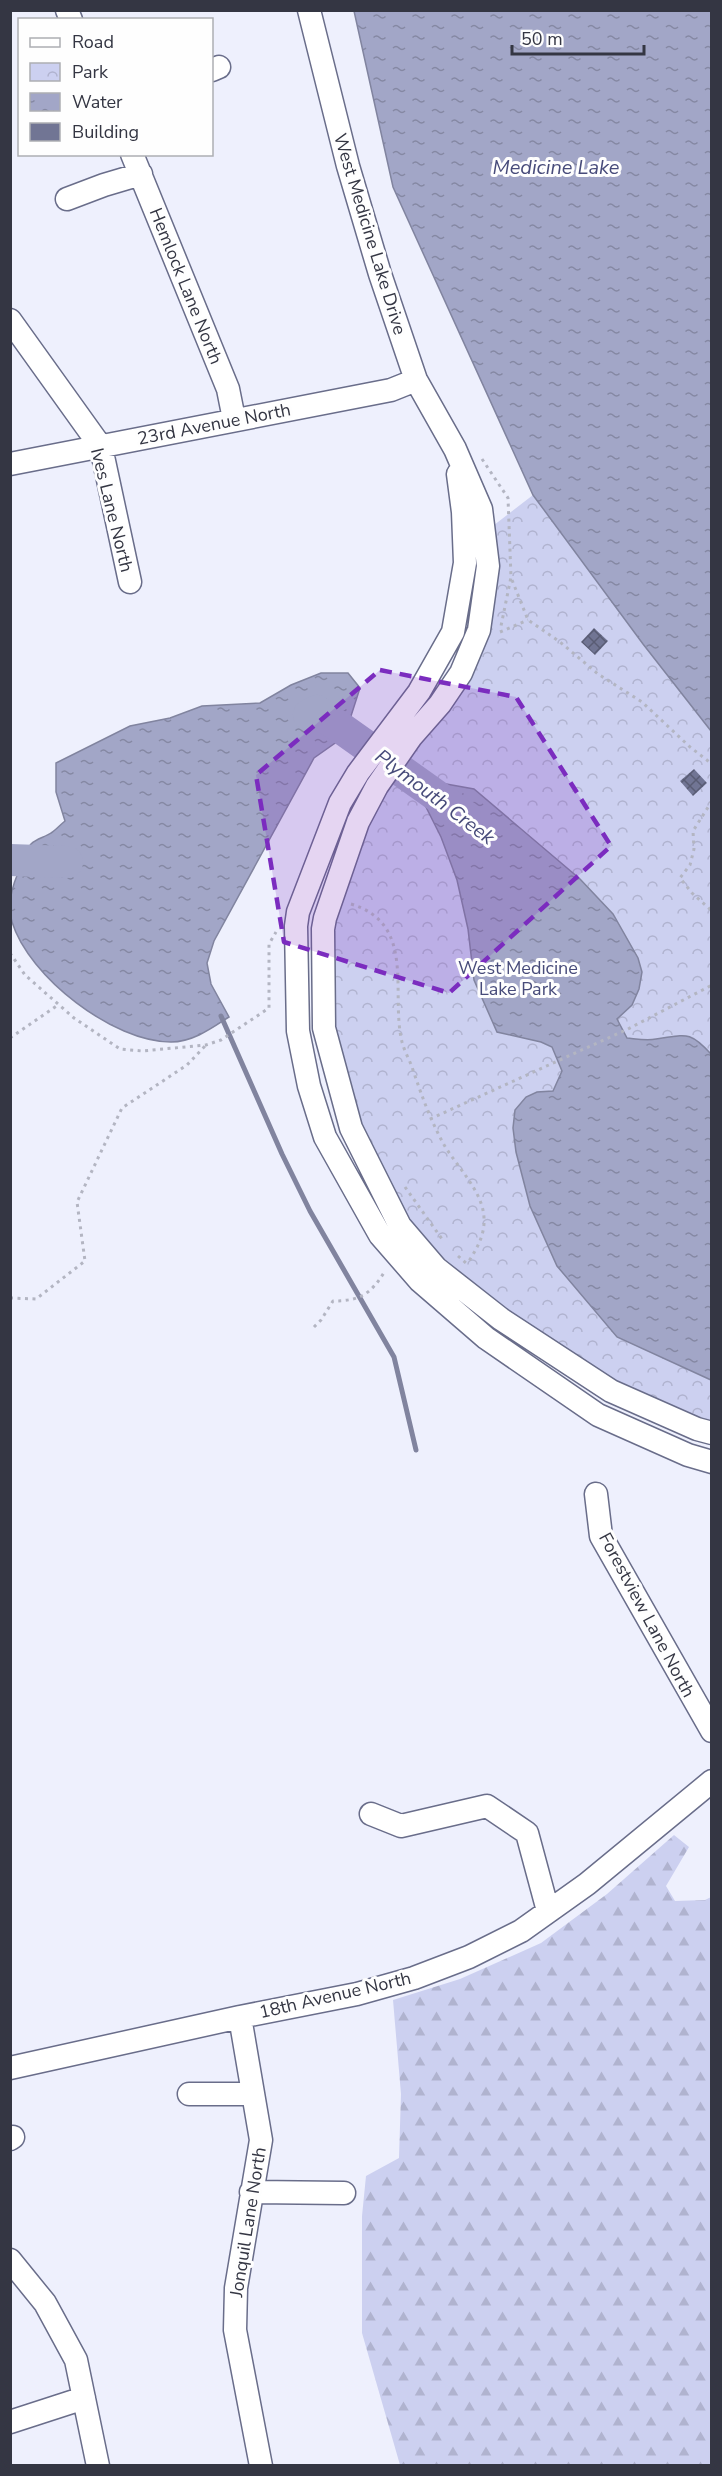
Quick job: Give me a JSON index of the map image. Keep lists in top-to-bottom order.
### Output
{
  "streets": {
    "street": [
      "West Medicine Lake Drive",
      "Hemlock Lane North",
      "23rd Avenue North",
      "Ives Lane North",
      "Forestview Lane North",
      "18th Avenue North",
      "Jonquil Lane North"
    ]
  },
  "crossings": [
    ["West Medicine Lake Drive", "23rd Avenue North"],
    ["Hemlock Lane North", "23rd Avenue North"],
    ["23rd Avenue North", "Ives Lane North"],
    ["18th Avenue North", "Jonquil Lane North"]
  ],
  "water": ["Medicine Lake", "Plymouth Creek"],
  "parks": ["West Medicine Lake Park"],
  "legend": [
    "Road",
    "Park",
    "Water",
    "Building"
  ],
  "scale_bar": "50 m"
}
